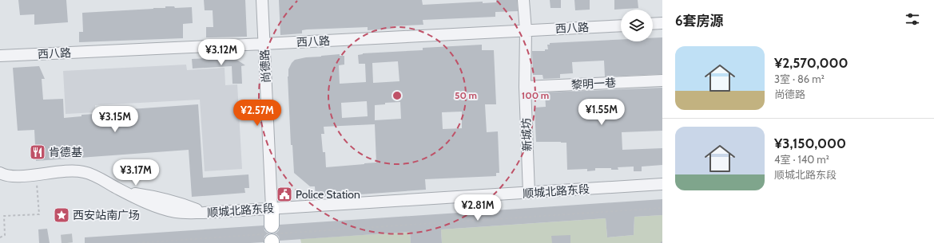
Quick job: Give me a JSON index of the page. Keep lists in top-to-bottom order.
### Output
{
  "streets": {
    "street": [
      "西八路",
      "尚德路",
      "黎明一巷",
      "新城坊",
      "顺城北路东段"
    ]
  },
  "crossings": [
    ["西八路", "尚德路"],
    ["西八路", "新城坊"],
    ["尚德路", "顺城北路东段"],
    ["黎明一巷", "新城坊"],
    ["新城坊", "顺城北路东段"]
  ],
  "places": {
    "restaurant": ["肯德基"],
    "public building": ["Police Station"],
    "place": ["西安站南广场"]
  },
  "page": {
    "heading": "6套房源",
    "list": [
      {
        "name": "¥2,570,000",
        "note": "3室 · 86 m² · 尚德路"
      },
      {
        "name": "¥3,150,000",
        "note": "4室 · 140 m² · 顺城北路东段"
      }
    ],
    "price": [
      "¥3.12M",
      "¥1.55M",
      "¥2.57M",
      "¥3.15M",
      "¥3.17M",
      "¥2.81M"
    ]
  },
  "rings": ["50 m", "100 m"]
}
